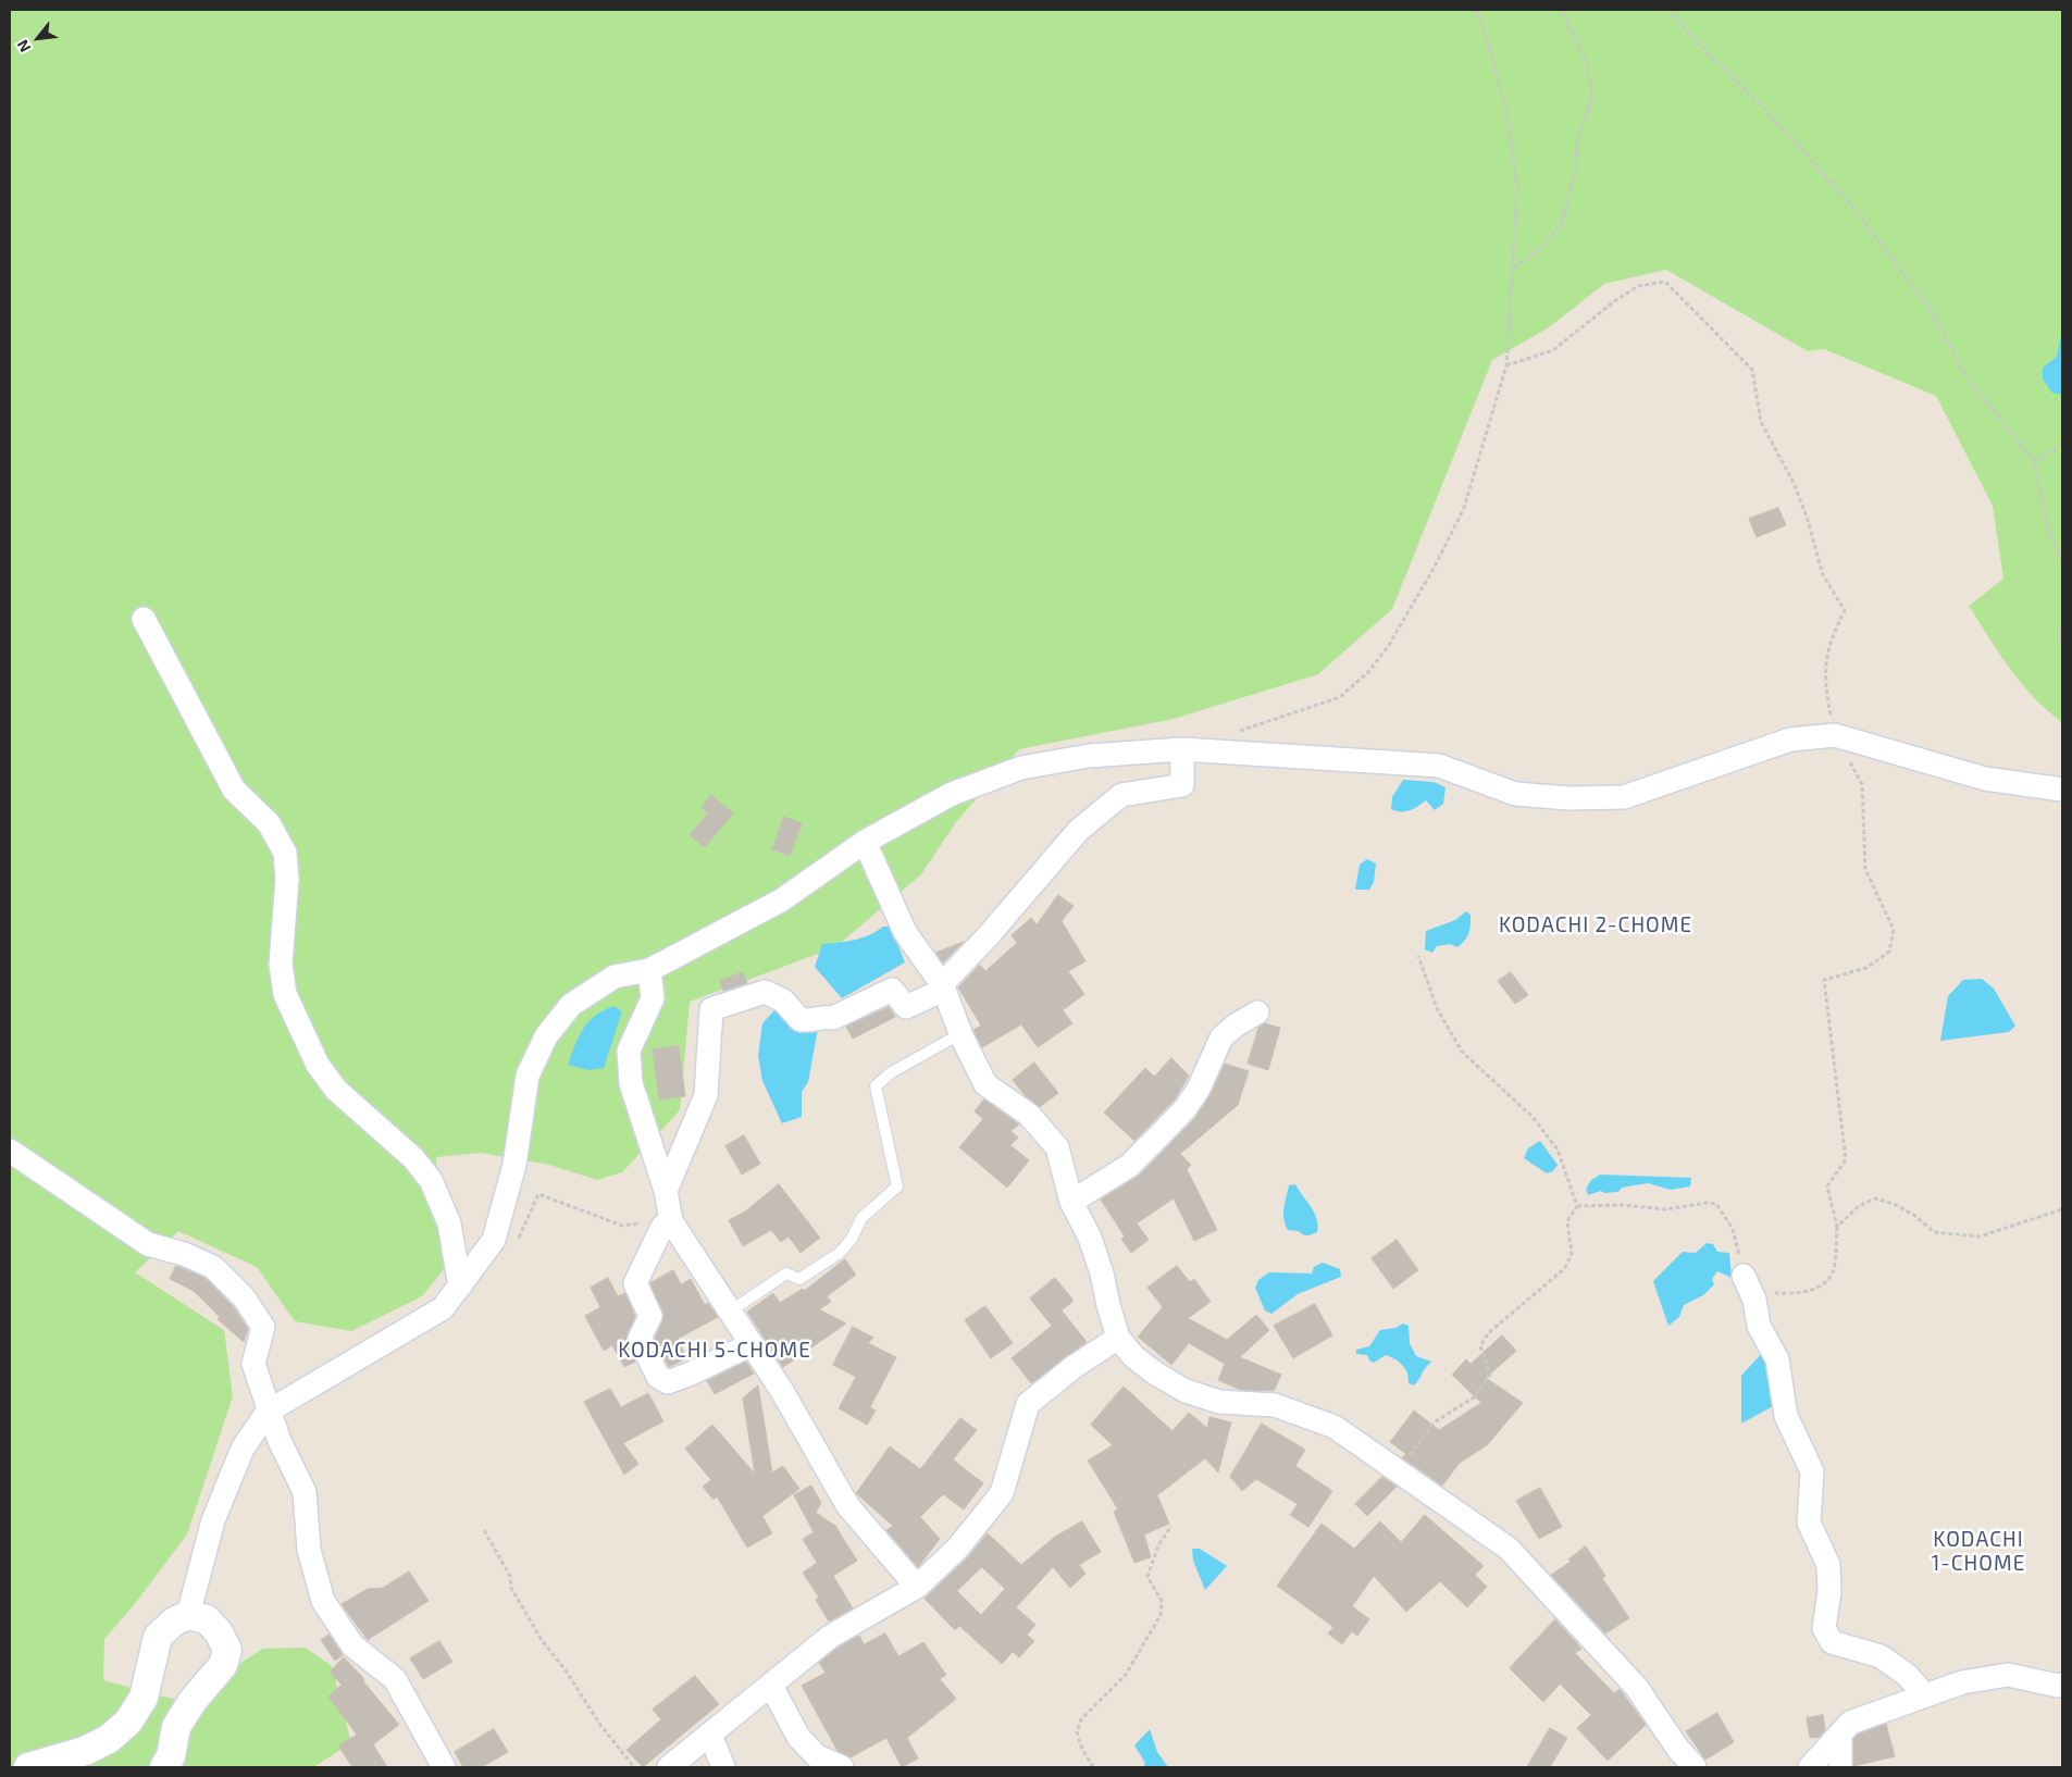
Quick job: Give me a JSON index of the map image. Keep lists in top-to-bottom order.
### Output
{
  "districts": ["KODACHI 2-CHOME", "KODACHI 5-CHOME", "KODACHI 1-CHOME"],
  "north": "bottom left"
}
